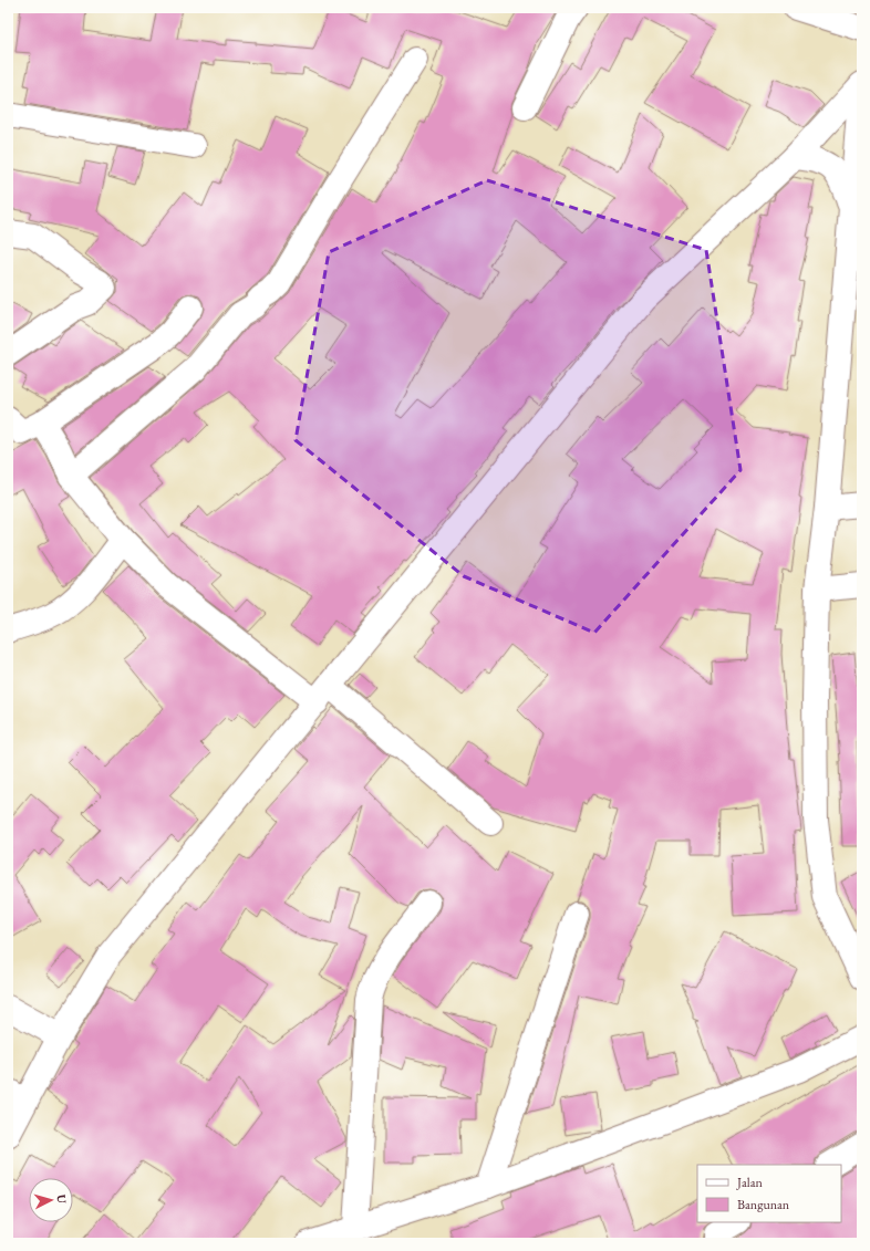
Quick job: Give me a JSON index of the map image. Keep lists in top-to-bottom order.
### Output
{
  "legend": ["Jalan", "Bangunan"],
  "north": "right"
}
